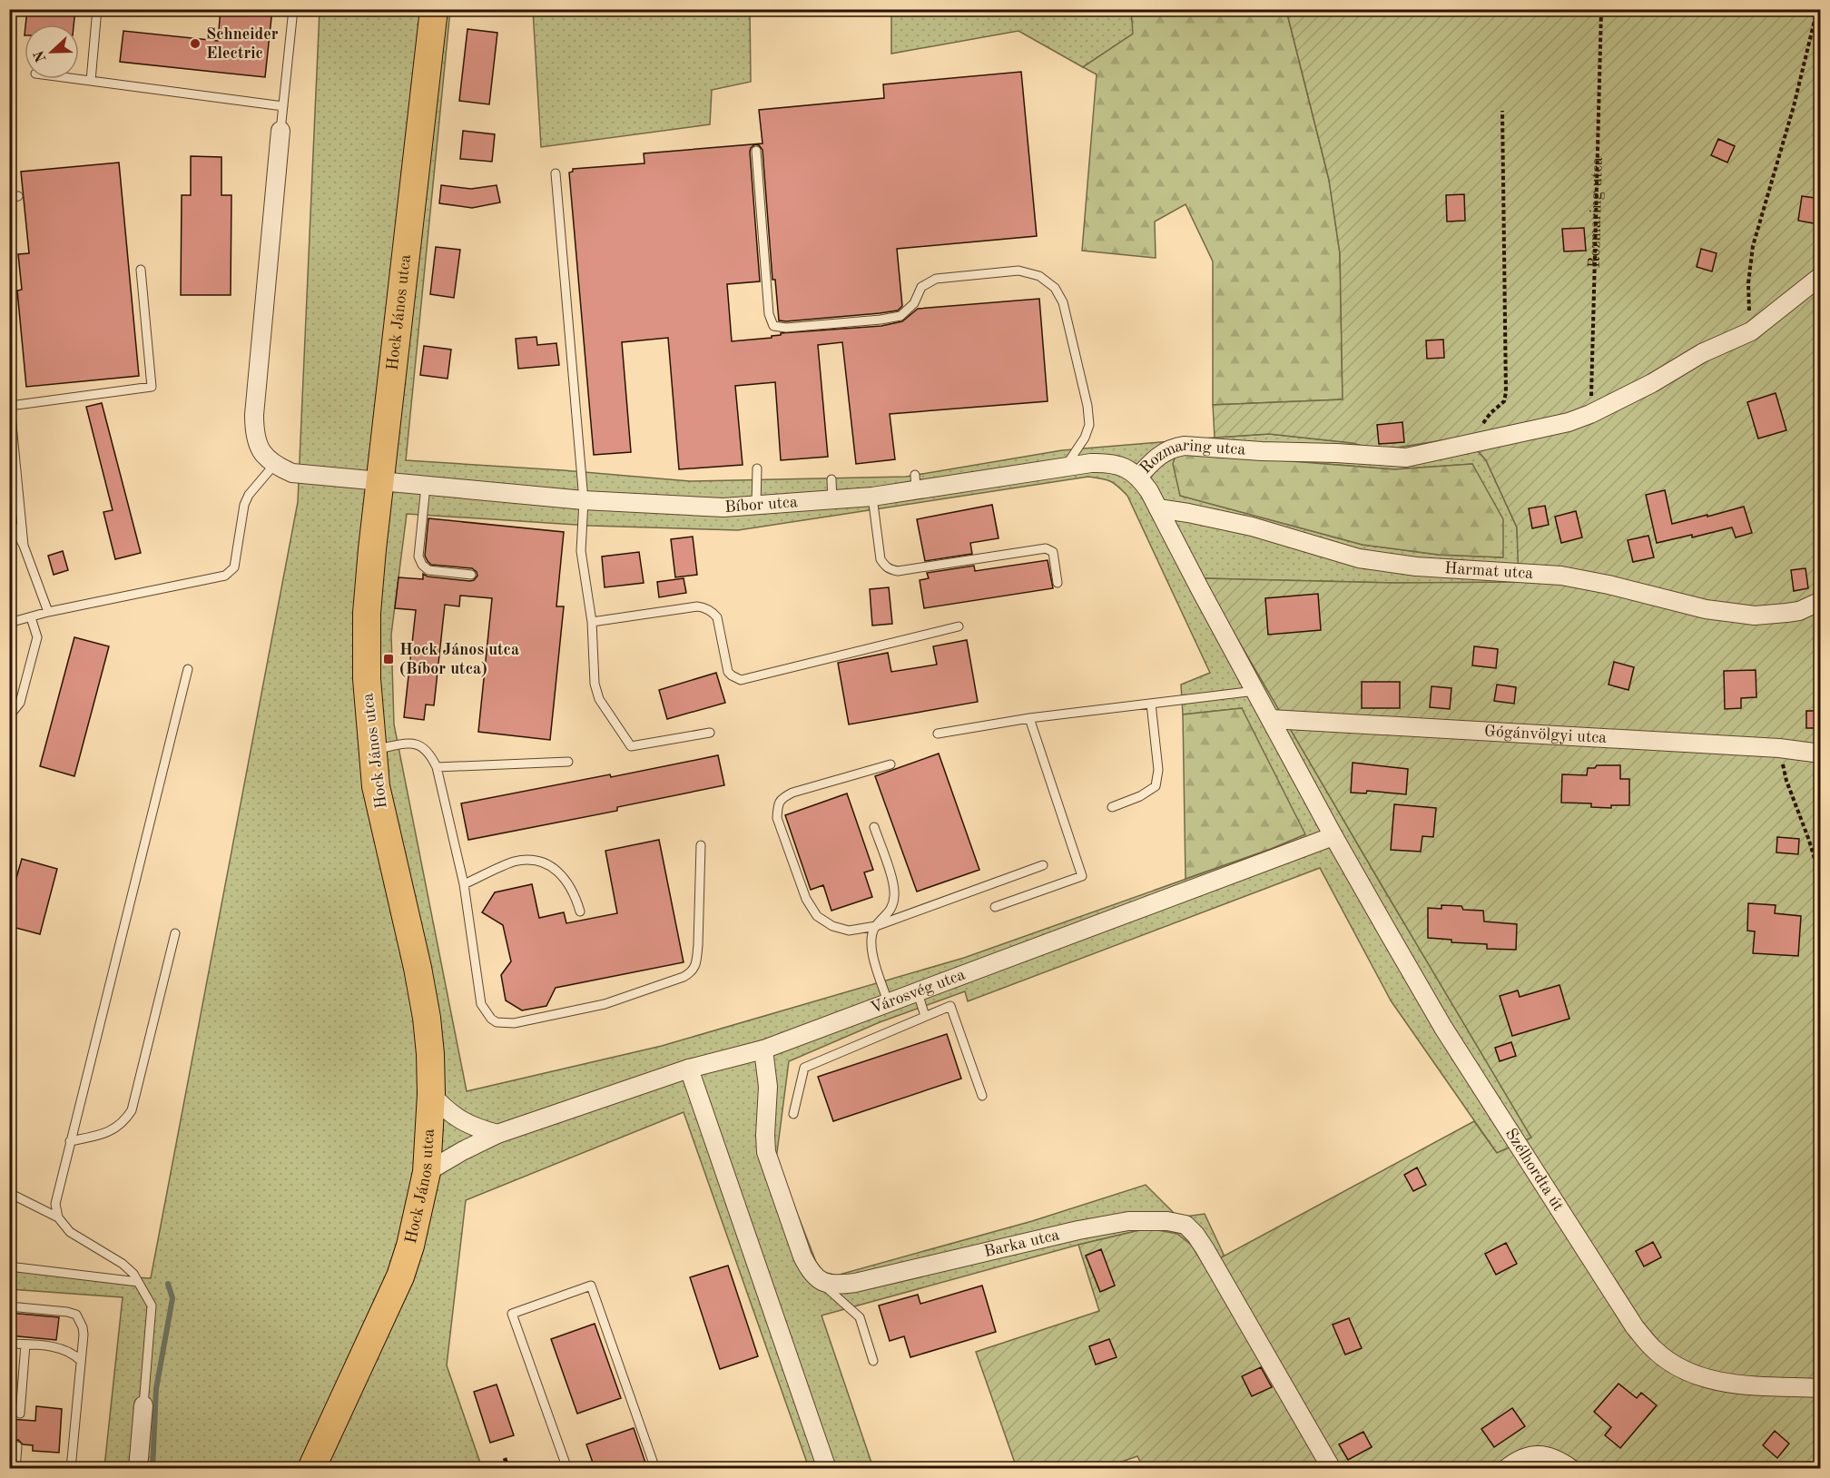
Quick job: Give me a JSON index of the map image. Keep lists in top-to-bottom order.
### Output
{
  "streets": {
    "main road": ["Hock János utca"],
    "street": [
      "Rozmaring utca",
      "Bíbor utca",
      "Harmat utca",
      "Gógánvölgyi utca",
      "Városvég utca",
      "Szélhordta út",
      "Barka utca"
    ]
  },
  "crossings": [
    ["Rozmaring utca", "Bíbor utca"],
    ["Rozmaring utca", "Harmat utca"],
    ["Rozmaring utca", "Gógánvölgyi utca"],
    ["Rozmaring utca", "Városvég utca"],
    ["Rozmaring utca", "Szélhordta út"],
    ["Hock János utca", "Bíbor utca"],
    ["Hock János utca", "Városvég utca"],
    ["Városvég utca", "Szélhordta út"]
  ],
  "places": {
    "other": ["Schneider Electric"],
    "transit": ["Hock János utca (Bíbor utca)"]
  },
  "north": "left"
}
